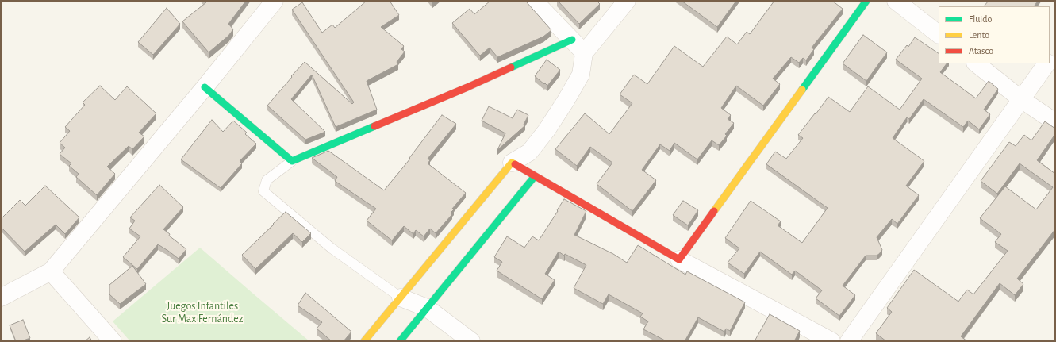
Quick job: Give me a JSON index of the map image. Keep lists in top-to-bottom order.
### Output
{
  "parks": ["Juegos Infantiles Sur Max Fernández"],
  "legend": ["Fluido", "Lento", "Atasco"]
}
